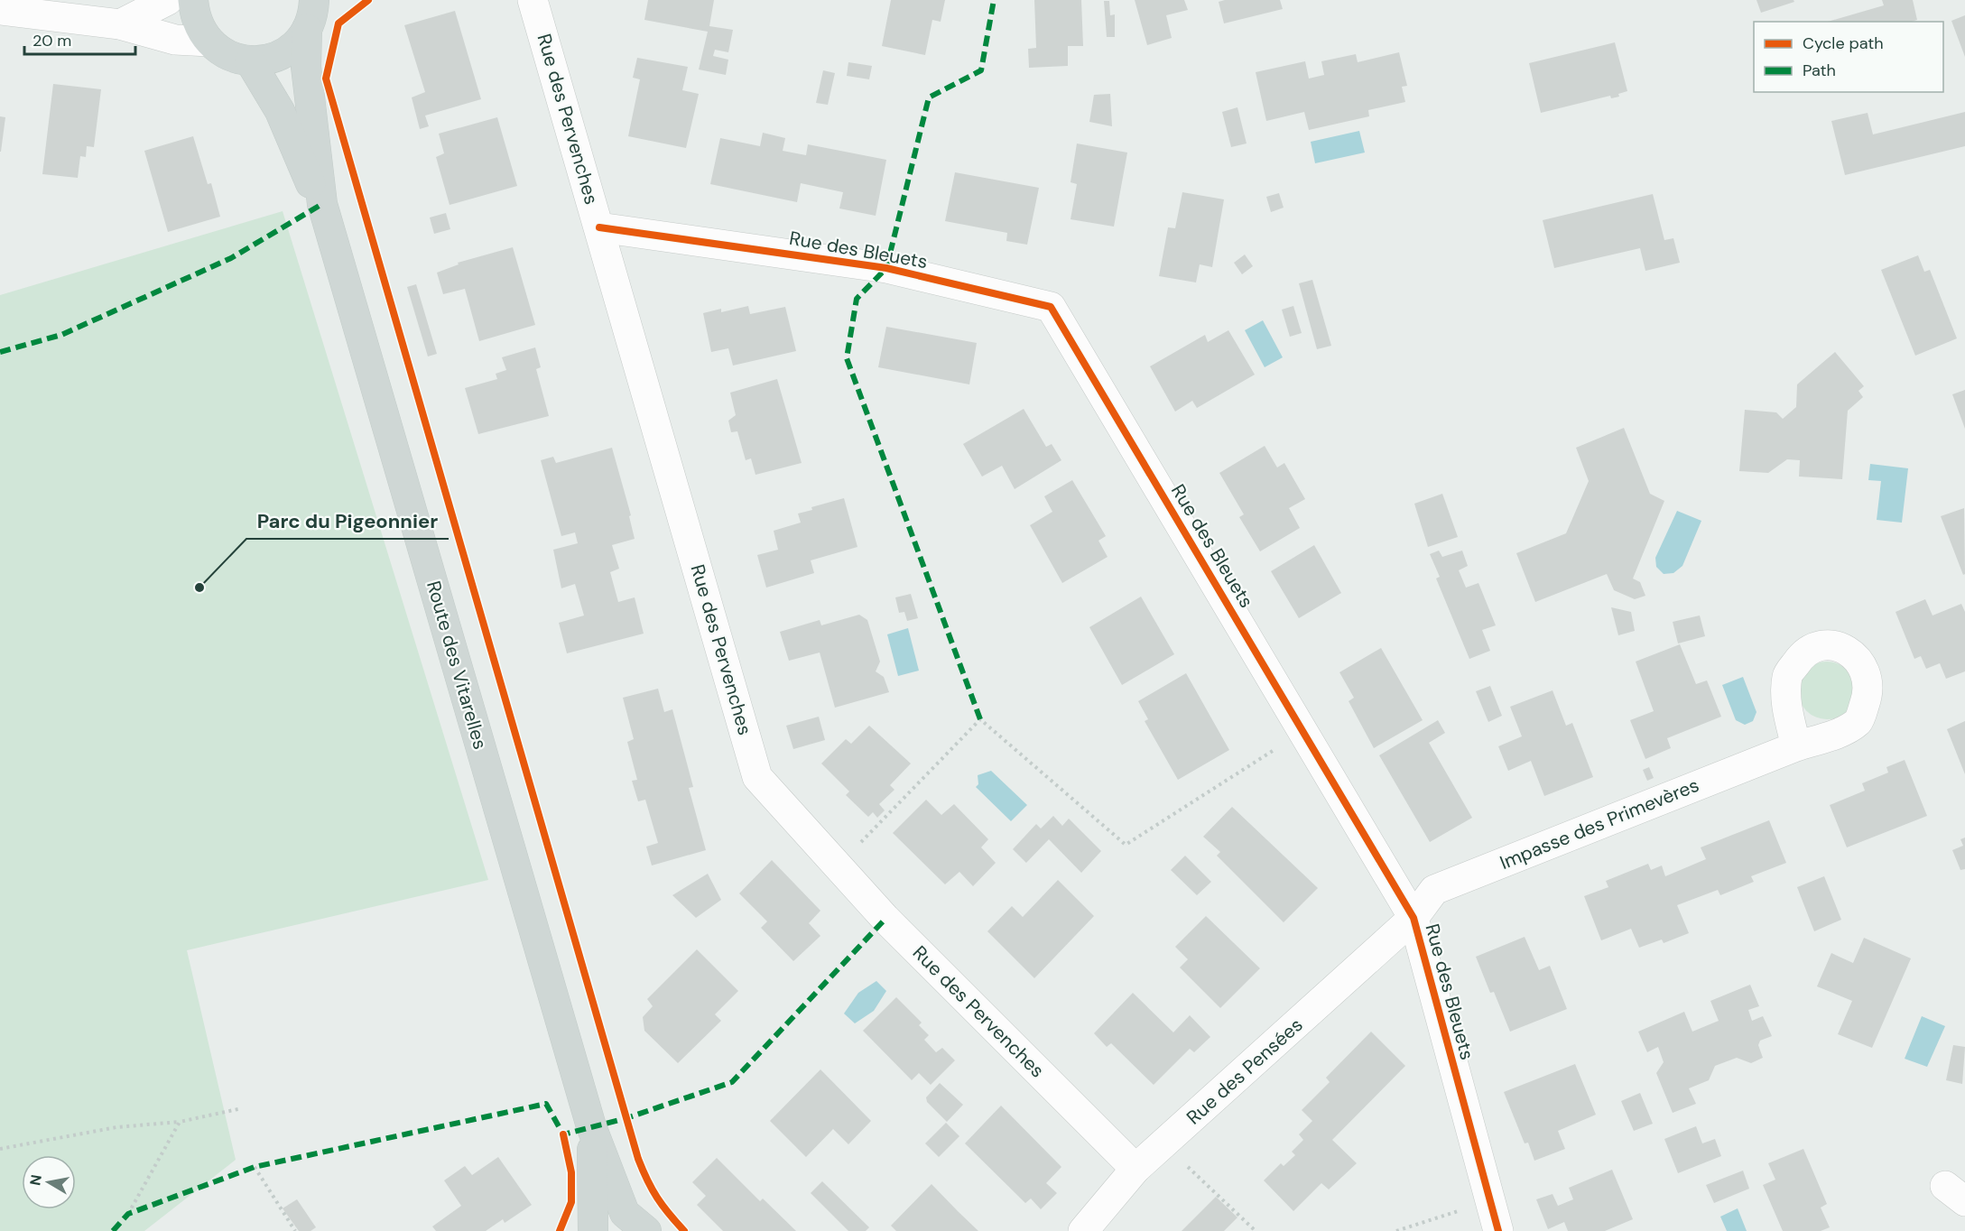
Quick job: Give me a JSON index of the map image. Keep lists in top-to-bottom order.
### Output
{
  "streets": {
    "main road": ["Route des Vitarelles"],
    "street": [
      "Rue des Pervenches",
      "Rue des Bleuets",
      "Impasse des Primevères",
      "Rue des Pensées"
    ]
  },
  "crossings": [
    ["Rue des Pervenches", "Rue des Bleuets"],
    ["Rue des Pervenches", "Rue des Pensées"],
    ["Rue des Bleuets", "Impasse des Primevères"],
    ["Rue des Bleuets", "Rue des Pensées"],
    ["Impasse des Primevères", "Rue des Pensées"]
  ],
  "places": ["Parc du Pigeonnier"],
  "legend": ["Cycle path", "Path"],
  "scale_bar": "20 m",
  "north": "left"
}
